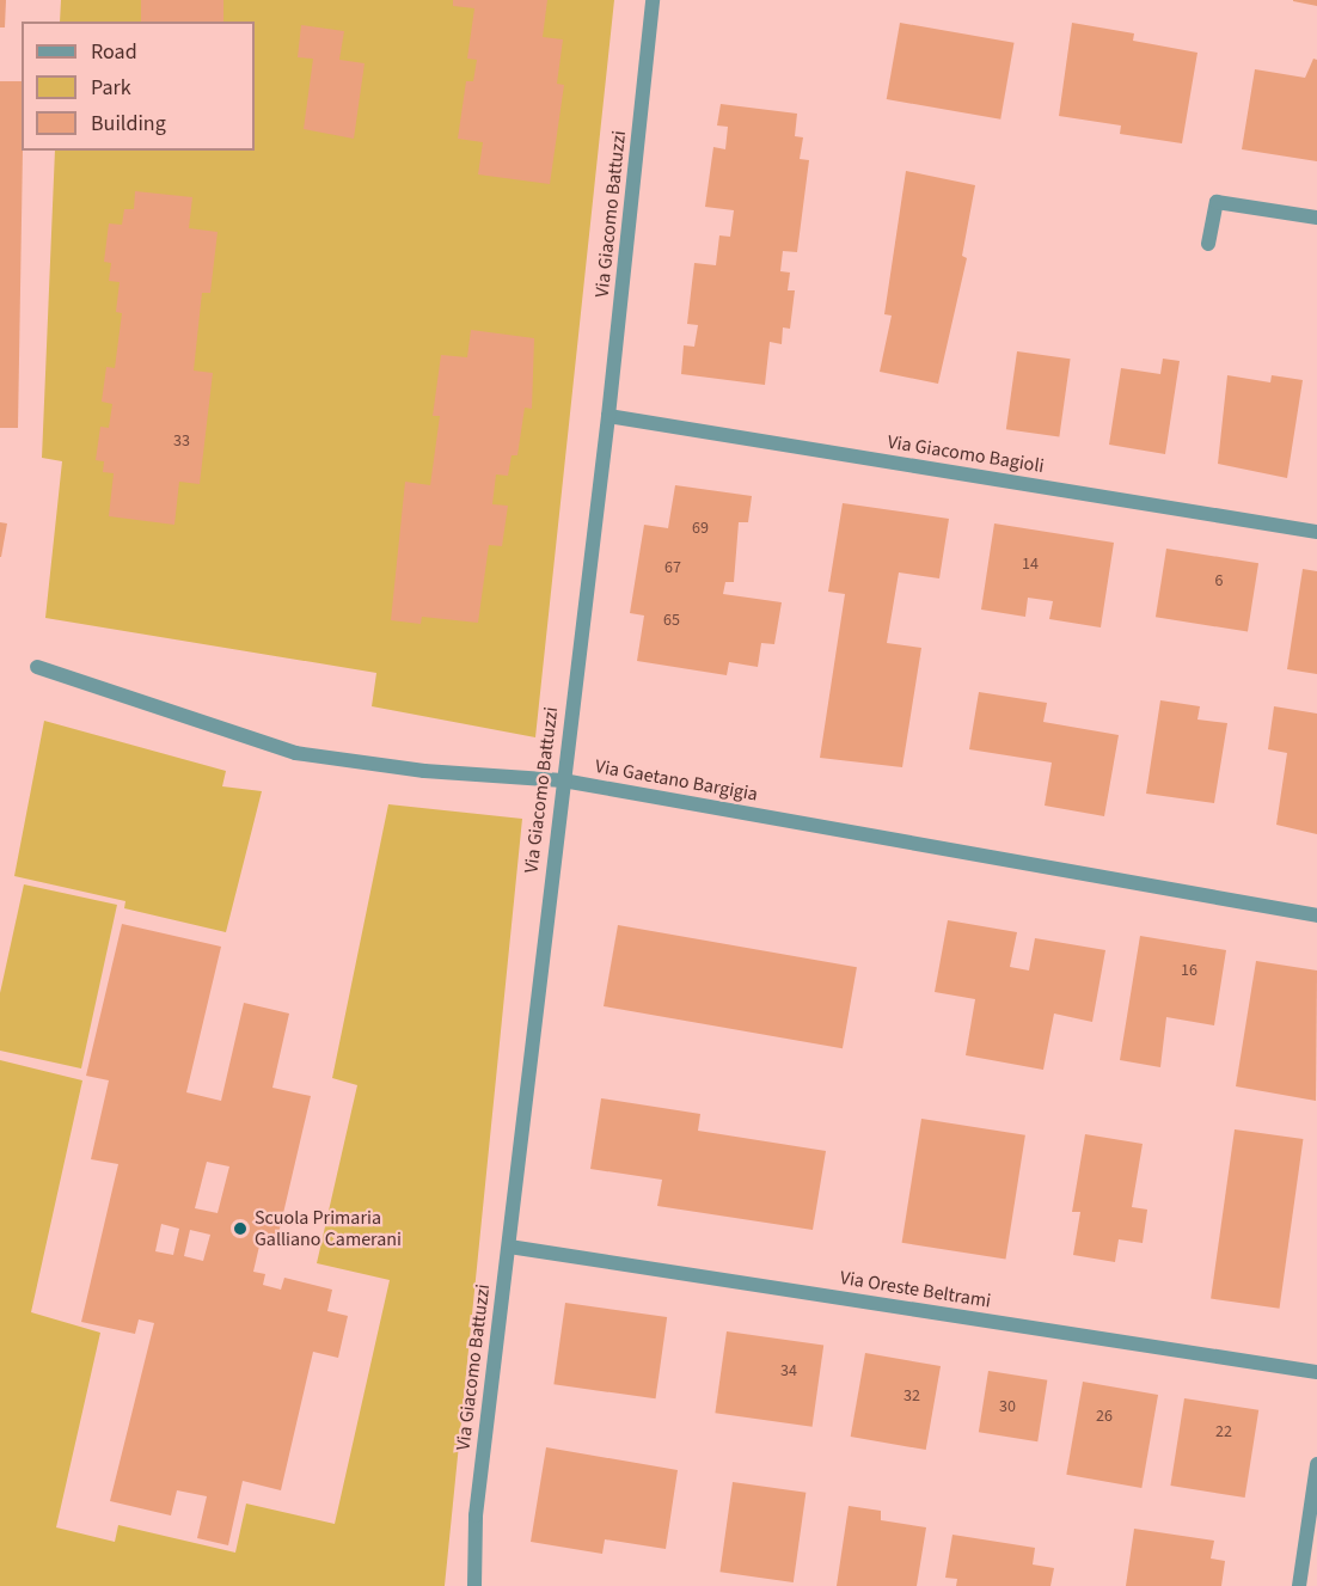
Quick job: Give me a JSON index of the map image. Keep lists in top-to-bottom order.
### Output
{
  "streets": {
    "street": [
      "Via Giacomo Battuzzi",
      "Via Giacomo Bagioli",
      "Via Gaetano Bargigia",
      "Via Oreste Beltrami"
    ]
  },
  "crossings": [
    ["Via Giacomo Battuzzi", "Via Giacomo Bagioli"],
    ["Via Giacomo Battuzzi", "Via Gaetano Bargigia"],
    ["Via Giacomo Battuzzi", "Via Oreste Beltrami"]
  ],
  "places": ["Scuola Primaria Galliano Camerani"],
  "house_numbers": [
    "33",
    "69",
    "14",
    "67",
    "6",
    "65",
    "16",
    "34",
    "32",
    "30",
    "26",
    "22"
  ],
  "legend": ["Road", "Park", "Building"]
}
